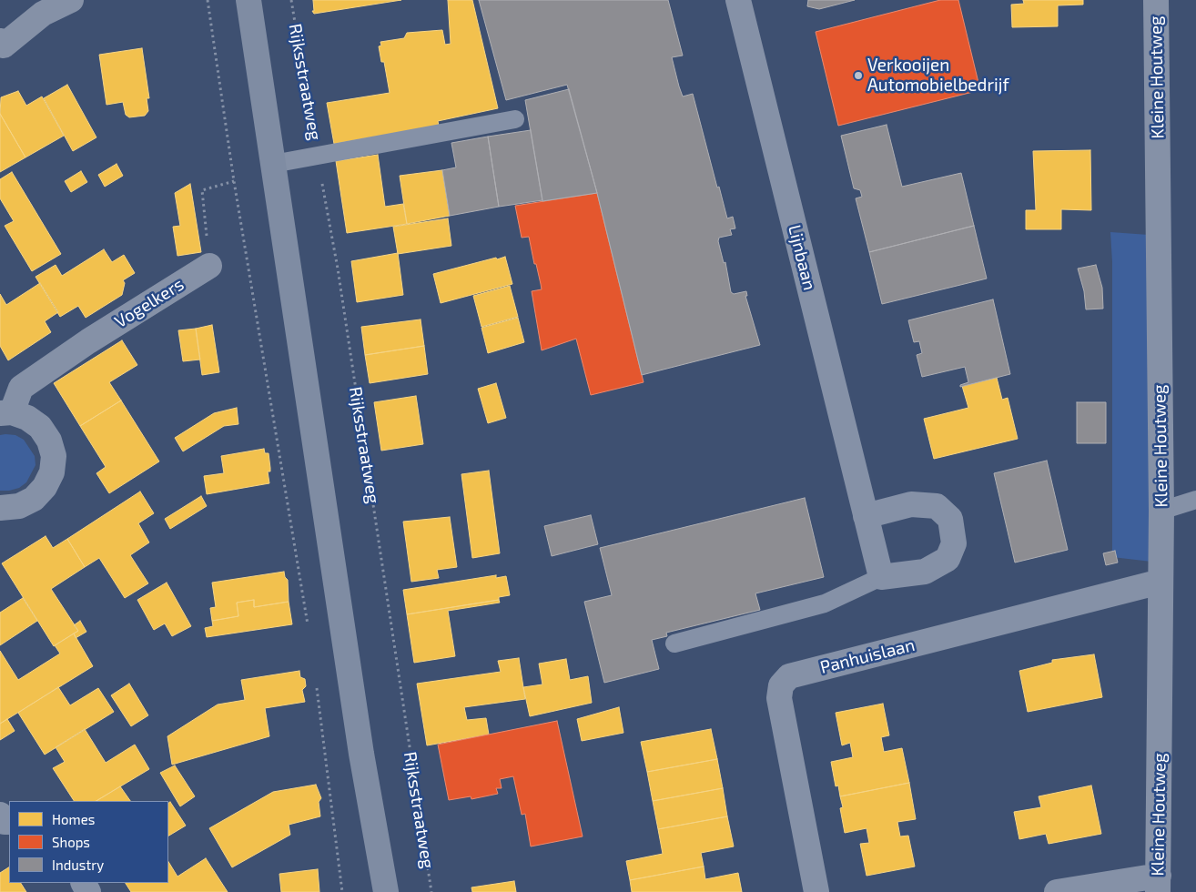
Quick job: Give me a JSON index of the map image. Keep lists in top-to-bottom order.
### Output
{
  "streets": {
    "street": [
      "Kleine Houtweg",
      "Lijnbaan",
      "Vogelkers",
      "Panhuislaan"
    ],
    "path": ["Rijksstraatweg"]
  },
  "crossings": [
    ["Kleine Houtweg", "Panhuislaan"]
  ],
  "places": ["Verkooijen Automobielbedrijf"],
  "legend": ["Homes", "Shops", "Industry"]
}
